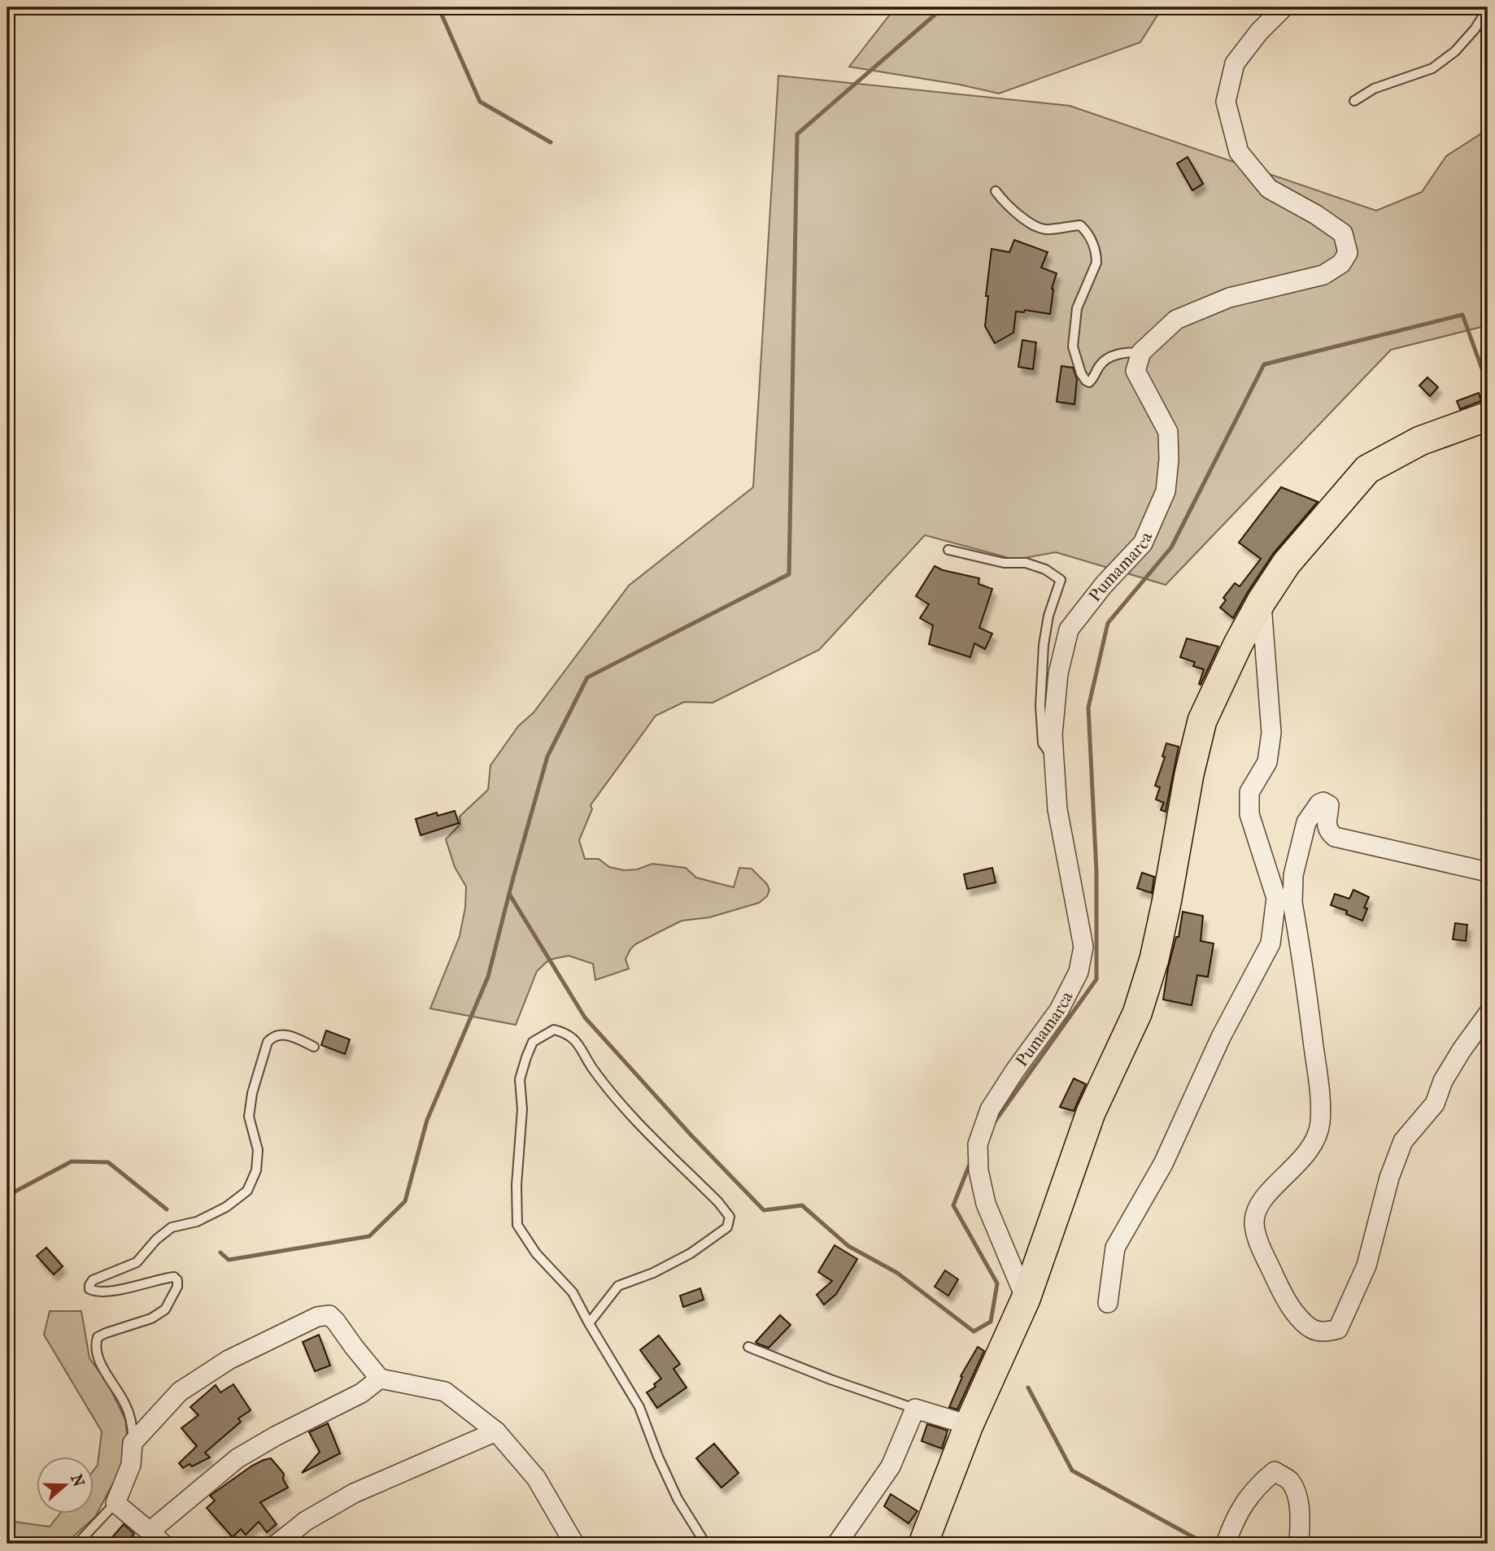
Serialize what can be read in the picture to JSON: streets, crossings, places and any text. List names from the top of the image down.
{
  "streets": {
    "street": ["Pumamarca"]
  },
  "north": "right"
}
